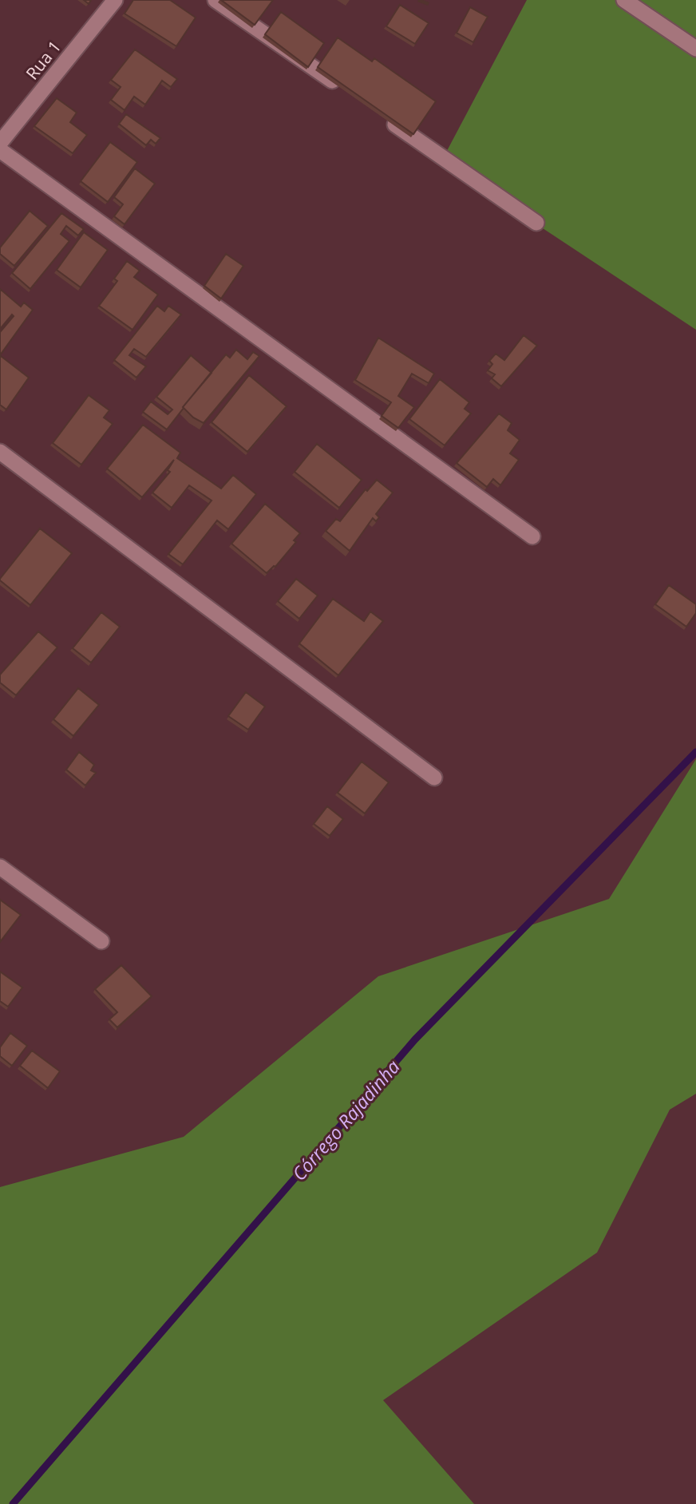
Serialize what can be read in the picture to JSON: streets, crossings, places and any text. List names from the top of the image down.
{
  "streets": {
    "street": ["Rua 1"]
  },
  "water": ["Córrego Rajadinha"]
}
